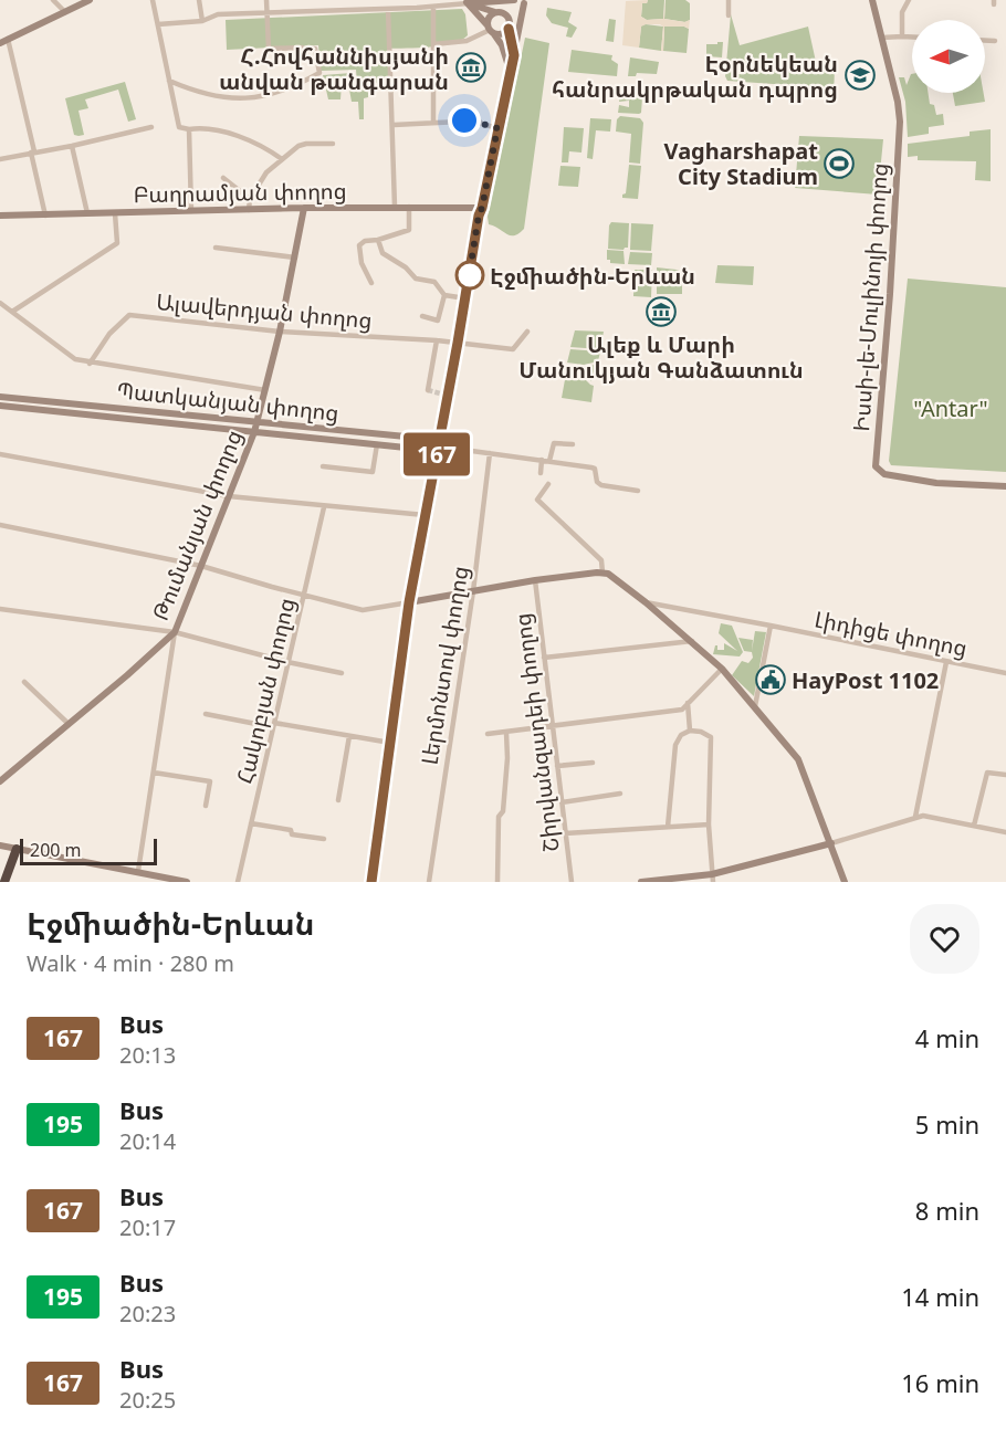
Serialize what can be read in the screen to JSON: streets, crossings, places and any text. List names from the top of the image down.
{
  "streets": {
    "main road": [
      "Բաղրամյան փողոց",
      "Իսսի-լե-Մուլինոյի փողոց",
      "Պատկանյան փողոց",
      "Թումանյան փողոց"
    ],
    "street": [
      "Ալավերդյան փողոց",
      "Լիդիցե փողոց",
      "Լերմոնտով փողոց",
      "Հակոբյան փողոց",
      "Շիրվանզադեի փողոց"
    ]
  },
  "crossings": [
    ["Բաղրամյան փողոց", "Թումանյան փողոց"],
    ["Ալավերդյան փողոց", "Թումանյան փողոց"],
    ["Պատկանյան փողոց", "Թումանյան փողոց"],
    ["Պատկանյան փողոց", "Լերմոնտով փողոց"]
  ],
  "parks": ["\"Antar\""],
  "places": {
    "museum": ["Հ.Հովհաննիսյանի անվան թանգարան", "Ալեք և Մարի Մանուկյան Գանձատուն"],
    "school or university": ["Էօրնեկեան հանրակրթական դպրոց"],
    "sports": ["Vagharshapat City Stadium"],
    "other": ["Էջմիածին-Երևան"],
    "public building": ["HayPost 1102"]
  },
  "lines": ["bus line 167"],
  "scale_bar": "200 m",
  "north": "left",
  "page": {
    "on_map": "167",
    "scale": "200 m",
    "heading": ["Էջմիածին-Երևան", "Walk · 4 min · 280 m"],
    "list": [
      {
        "mark": "167",
        "name": "Bus",
        "note": "20:13",
        "value": "4 min"
      },
      {
        "mark": "195",
        "name": "Bus",
        "note": "20:14",
        "value": "5 min"
      },
      {
        "mark": "167",
        "name": "Bus",
        "note": "20:17",
        "value": "8 min"
      },
      {
        "mark": "195",
        "name": "Bus",
        "note": "20:23",
        "value": "14 min"
      },
      {
        "mark": "167",
        "name": "Bus",
        "note": "20:25",
        "value": "16 min"
      }
    ]
  }
}
